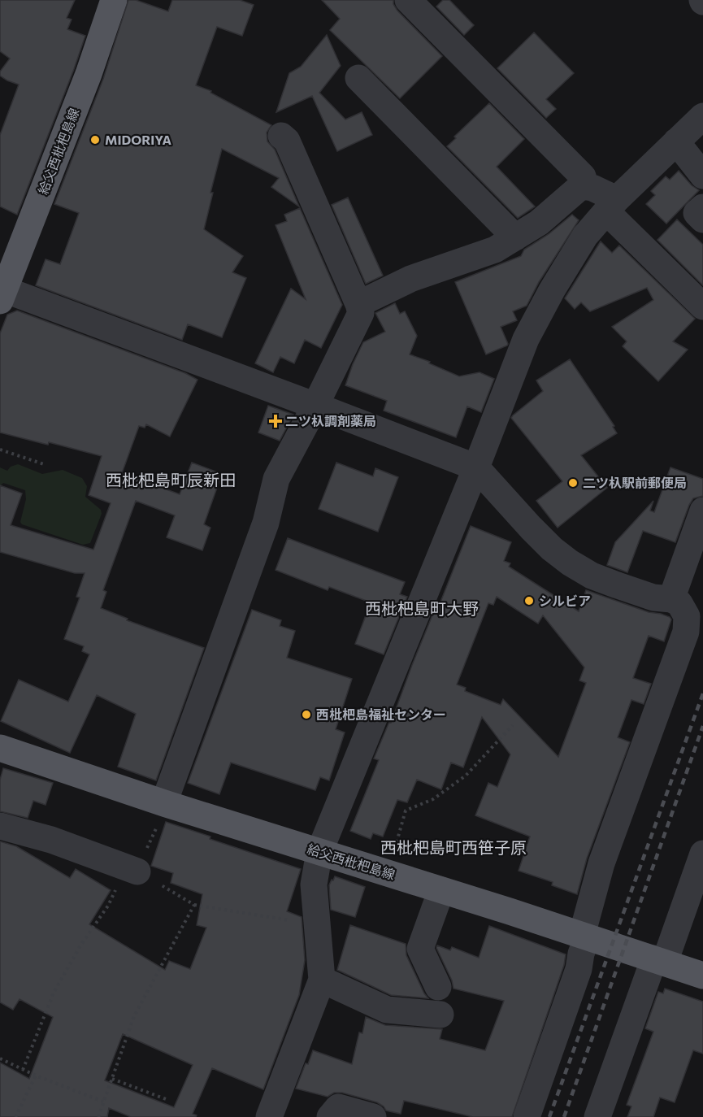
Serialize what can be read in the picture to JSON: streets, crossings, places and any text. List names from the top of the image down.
{
  "streets": {
    "main road": ["給父西枇杷島線"]
  },
  "districts": ["西枇杷島町辰新田", "西枇杷島町大野", "西枇杷島町西笹子原"],
  "places": {
    "other": [
      "MIDORIYA",
      "二ツ杁駅前郵便局",
      "シルビア",
      "西枇杷島福祉センター"
    ],
    "health": ["二ツ杁調剤薬局"]
  }
}
